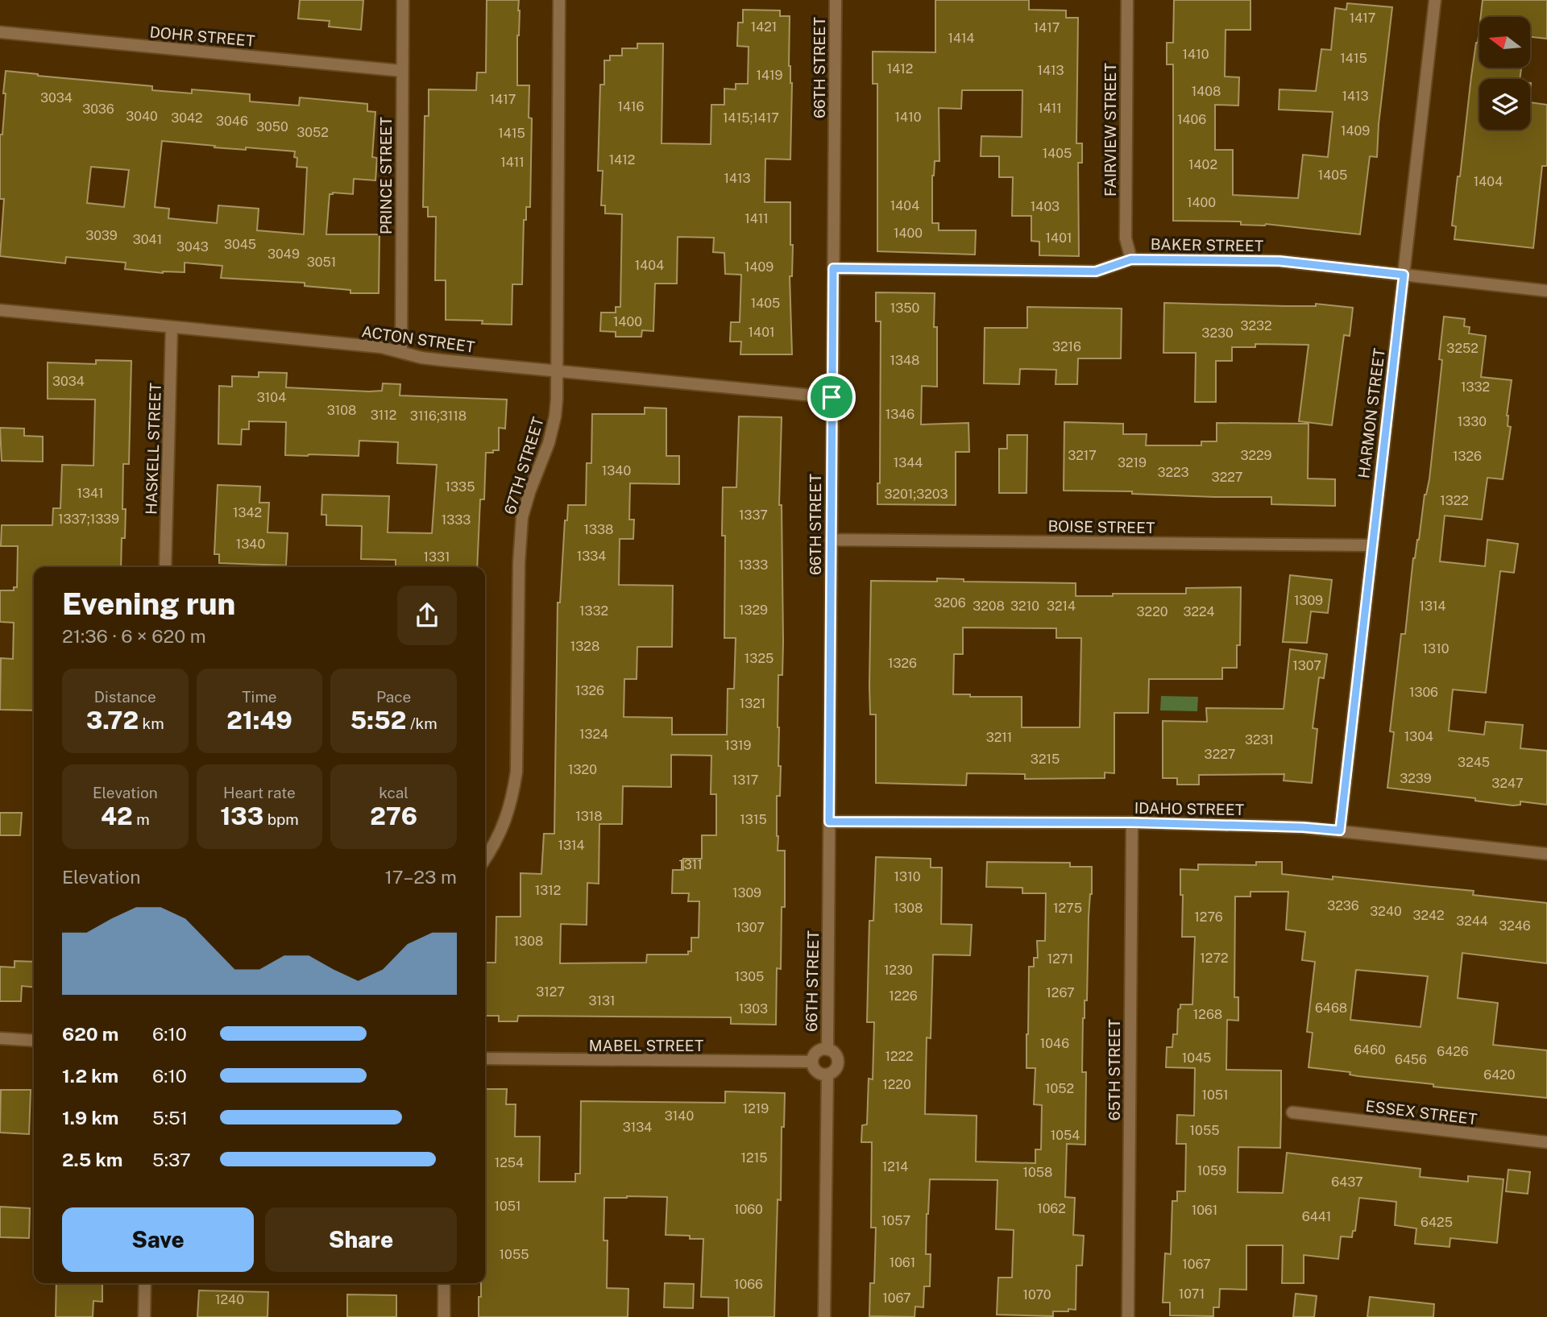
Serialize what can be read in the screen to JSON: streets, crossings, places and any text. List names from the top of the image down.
{
  "streets": {
    "street": [
      "DOHR STREET",
      "66TH STREET",
      "FAIRVIEW STREET",
      "PRINCE STREET",
      "BAKER STREET",
      "ACTON STREET",
      "HARMON STREET",
      "HASKELL STREET",
      "67TH STREET",
      "BOISE STREET",
      "IDAHO STREET",
      "MABEL STREET",
      "65TH STREET",
      "ESSEX STREET"
    ]
  },
  "crossings": [
    ["DOHR STREET", "PRINCE STREET"],
    ["66TH STREET", "BAKER STREET"],
    ["66TH STREET", "ACTON STREET"],
    ["66TH STREET", "BOISE STREET"],
    ["66TH STREET", "IDAHO STREET"],
    ["66TH STREET", "MABEL STREET"],
    ["FAIRVIEW STREET", "BAKER STREET"],
    ["PRINCE STREET", "ACTON STREET"],
    ["BAKER STREET", "HARMON STREET"],
    ["ACTON STREET", "HASKELL STREET"],
    ["ACTON STREET", "67TH STREET"],
    ["HARMON STREET", "BOISE STREET"],
    ["HARMON STREET", "IDAHO STREET"],
    ["IDAHO STREET", "65TH STREET"]
  ],
  "house_numbers": [
    "1417",
    "1421",
    "1417",
    "1414",
    "1410",
    "1415",
    "1412",
    "1413",
    "1419",
    "1408",
    "1413",
    "3034",
    "1417",
    "1416",
    "1411",
    "3036",
    "3040",
    "1410",
    "3042",
    "1415;1417",
    "1406",
    "3046",
    "3050",
    "1409",
    "3052",
    "1415",
    "1405",
    "1412",
    "1411",
    "1402",
    "1405",
    "1413",
    "1404",
    "1400",
    "1404",
    "1403",
    "1411",
    "1400",
    "3039",
    "1401",
    "3041",
    "3045",
    "3043",
    "3049",
    "3051",
    "1404",
    "1409",
    "1405",
    "1350",
    "1400",
    "3232",
    "1401",
    "3230",
    "3216",
    "3252",
    "1348",
    "3034",
    "1332",
    "3104",
    "3108",
    "1346",
    "3112",
    "3116;3118",
    "1330",
    "3217",
    "3229",
    "1326",
    "1344",
    "3219",
    "1340",
    "3223",
    "3227",
    "1335",
    "1341",
    "3201;3203",
    "1322",
    "1342",
    "1337",
    "1337;1339",
    "1333",
    "1338",
    "1340",
    "1334",
    "1331",
    "1333",
    "1309",
    "3206",
    "3208",
    "3210",
    "3214",
    "1314",
    "1329",
    "1332",
    "3220",
    "3224",
    "1328",
    "1310",
    "1325",
    "1326",
    "1307",
    "1326",
    "1306",
    "1321",
    "1324",
    "1304",
    "3211",
    "3231",
    "1319",
    "3227",
    "3215",
    "3245",
    "1320",
    "3239",
    "1317",
    "3247",
    "1318",
    "1315",
    "1314",
    "1311",
    "1310",
    "1312",
    "1309",
    "3236",
    "1308",
    "1275",
    "3240",
    "3242",
    "1276",
    "3244",
    "3246",
    "1307",
    "1308",
    "1272",
    "1271",
    "1230",
    "1305",
    "3127",
    "1267",
    "1226",
    "3131",
    "6468",
    "1303",
    "1268",
    "1046",
    "6460",
    "6426",
    "1222",
    "1045",
    "6456",
    "6420",
    "1220",
    "1052",
    "1051",
    "1219",
    "3140",
    "3134",
    "1055",
    "1054",
    "1215",
    "1254",
    "1214",
    "1059",
    "1058",
    "6437",
    "1051",
    "1062",
    "1060",
    "1061",
    "6441",
    "1057",
    "6425",
    "1055",
    "1061",
    "1067",
    "1066",
    "1071",
    "1070",
    "1067",
    "1240"
  ],
  "north": "left",
  "page": {
    "heading": ["Evening run", "21:36 · 6 × 620 m"],
    "stats": [
      ["Distance", "3.72 km"],
      ["Time", "21:49"],
      ["Pace", "5:52 /km"],
      ["Elevation", "42 m"],
      ["Heart rate", "133 bpm"],
      ["kcal", "276"]
    ],
    "chart": ["Elevation", "17–23 m"],
    "list": [
      {
        "name": "620 m",
        "note": "6:10"
      },
      {
        "name": "1.2 km",
        "note": "6:10"
      },
      {
        "name": "1.9 km",
        "note": "5:51"
      },
      {
        "name": "2.5 km",
        "note": "5:37"
      }
    ],
    "buttons": ["Save", "Share"]
  }
}
